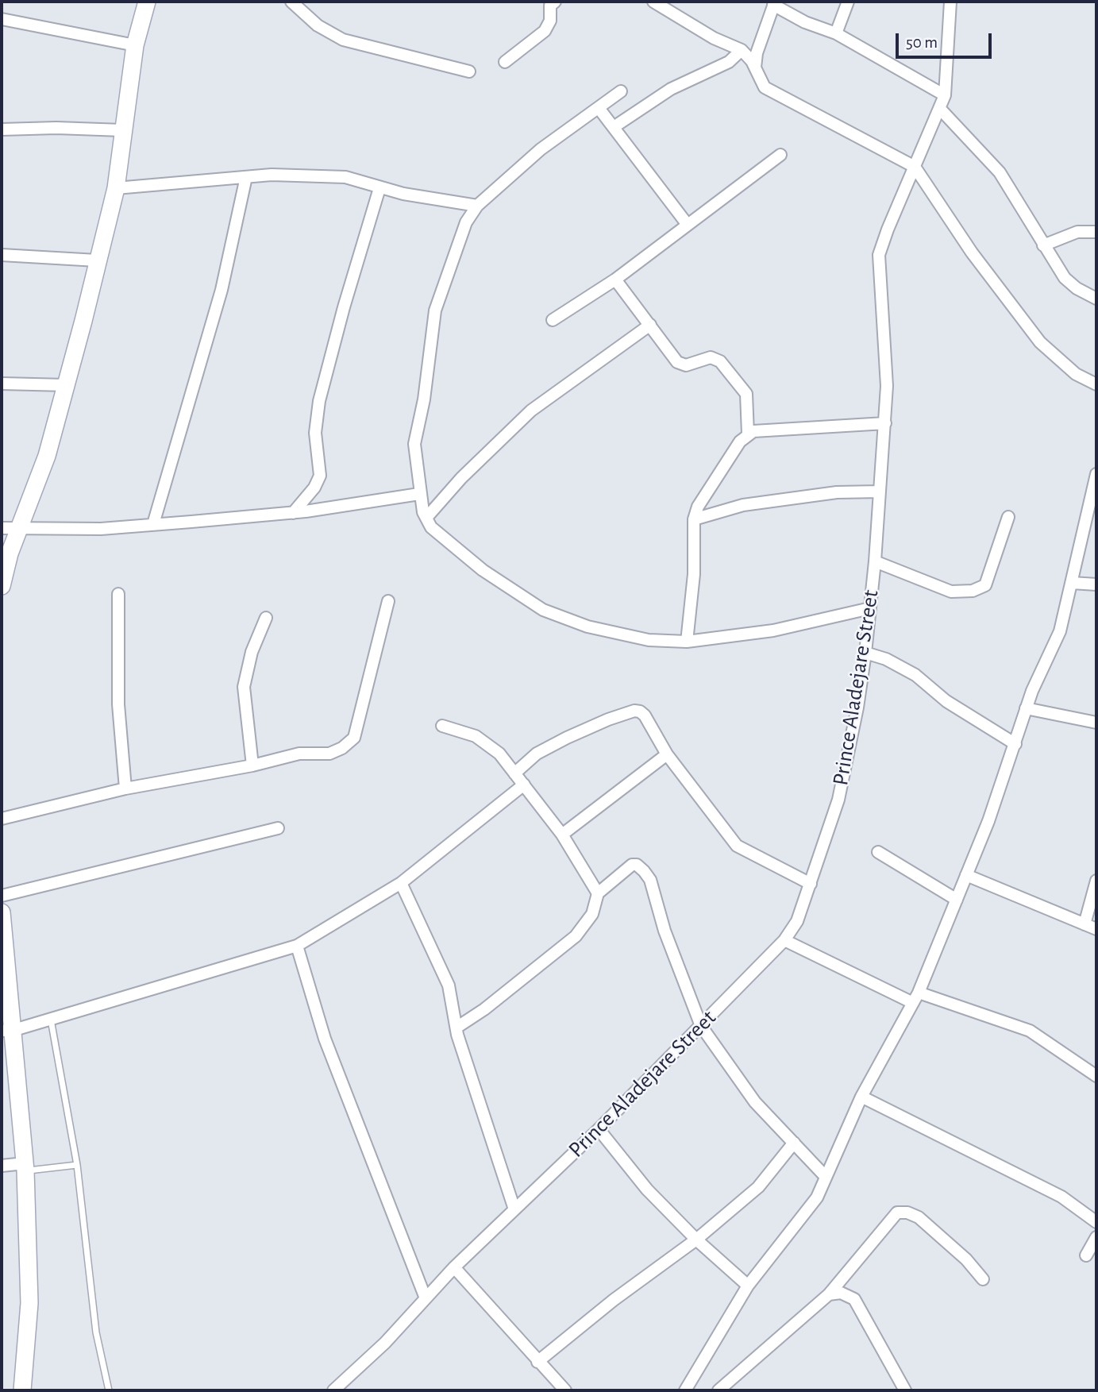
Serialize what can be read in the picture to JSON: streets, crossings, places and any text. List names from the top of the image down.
{
  "streets": {
    "street": ["Prince Aladejare Street"]
  },
  "scale_bar": "50 m"
}
